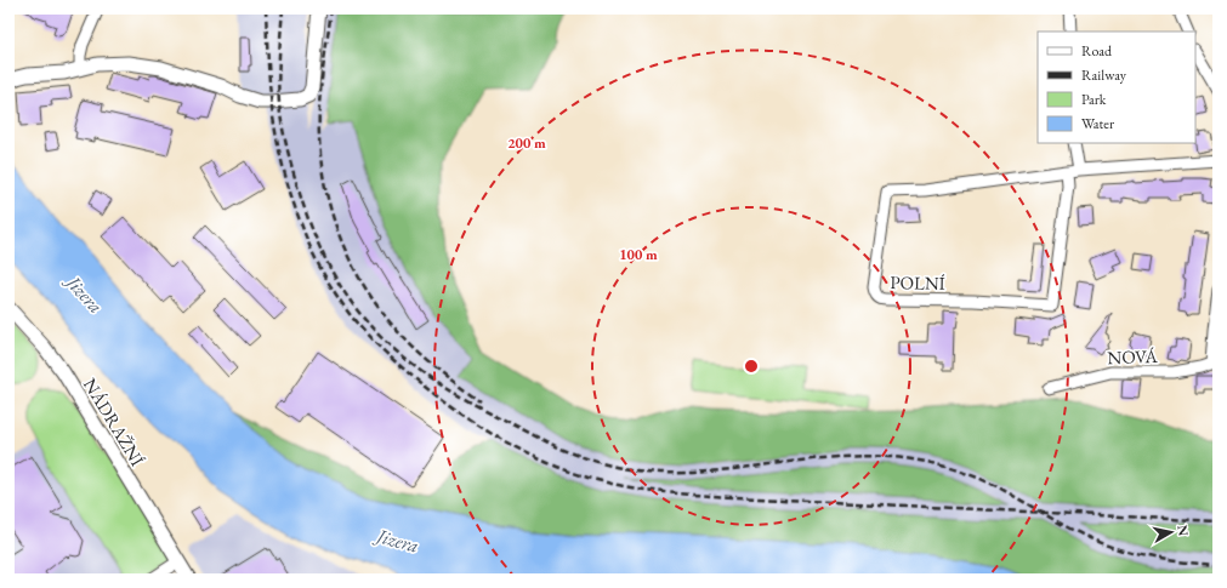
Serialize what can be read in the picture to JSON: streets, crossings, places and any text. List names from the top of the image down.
{
  "streets": {
    "street": ["POLNÍ", "NOVÁ", "NÁDRAŽNÍ"]
  },
  "water": ["Jizera"],
  "legend": [
    "Road",
    "Railway",
    "Park",
    "Water"
  ],
  "north": "right",
  "rings": ["200 m", "100 m"]
}
